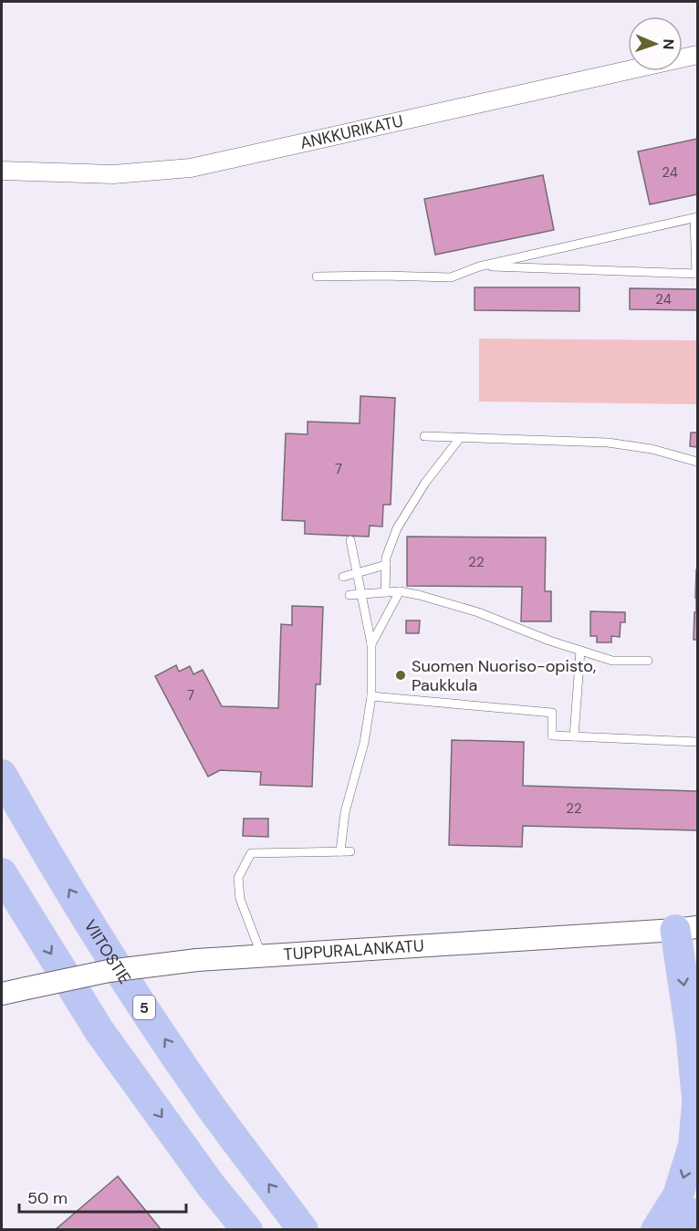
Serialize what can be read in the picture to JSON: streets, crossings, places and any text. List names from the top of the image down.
{
  "streets": {
    "highway": ["VIITOSTIE", "5"],
    "street": ["ANKKURIKATU", "TUPPURALANKATU"]
  },
  "places": ["Suomen Nuoriso-opisto, Paukkula"],
  "house_numbers": [
    "24",
    "24",
    "7",
    "22",
    "7",
    "22"
  ],
  "scale_bar": "50 m",
  "north": "right"
}
